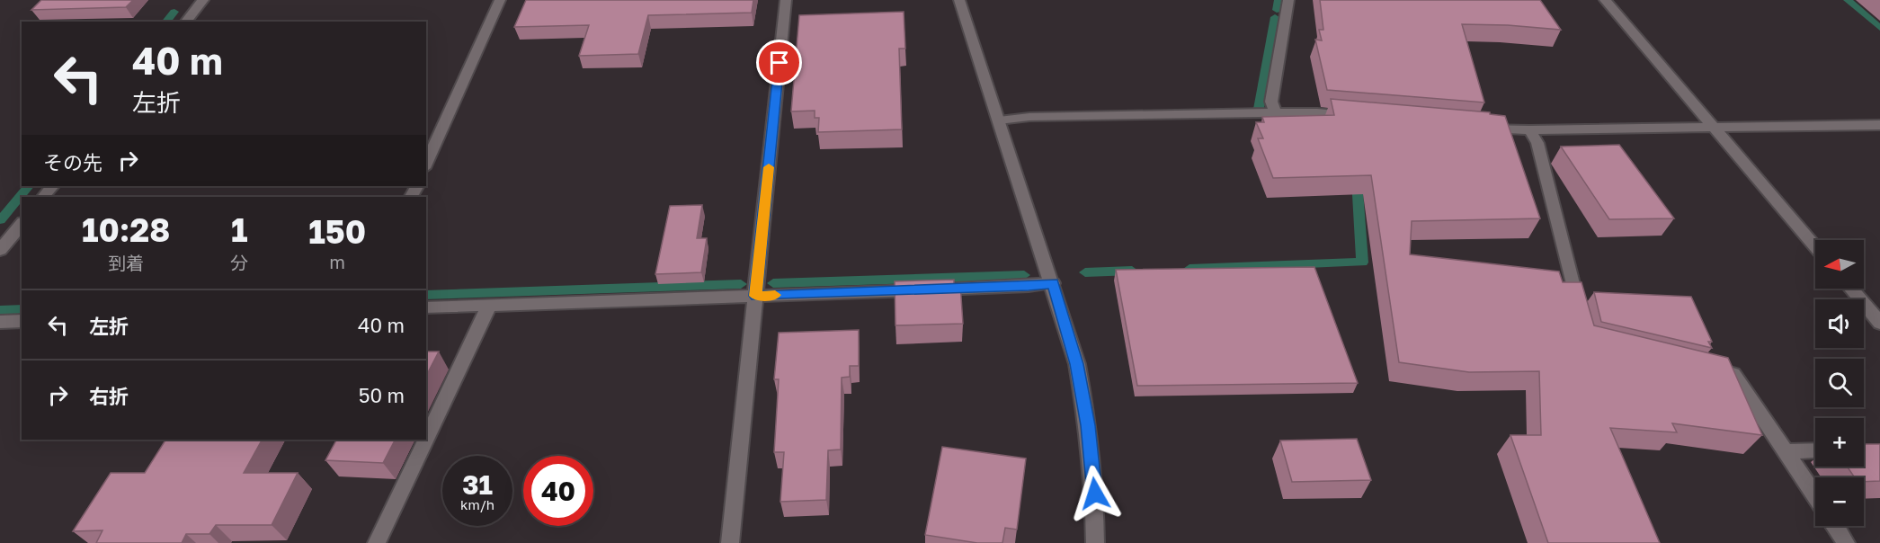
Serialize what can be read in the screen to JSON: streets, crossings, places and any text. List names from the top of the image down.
{
  "north": "left",
  "page": {
    "turn": ["40 m", "左折"],
    "then": "その先",
    "eta": [
      "10:28",
      "到着",
      "1",
      "分",
      "150",
      "m"
    ],
    "map_buttons": ["+", "−"],
    "list": [
      {
        "name": "左折",
        "value": "40 m"
      },
      {
        "name": "右折",
        "value": "50 m"
      }
    ],
    "speed": "31 km/h",
    "limit": "40"
  }
}
